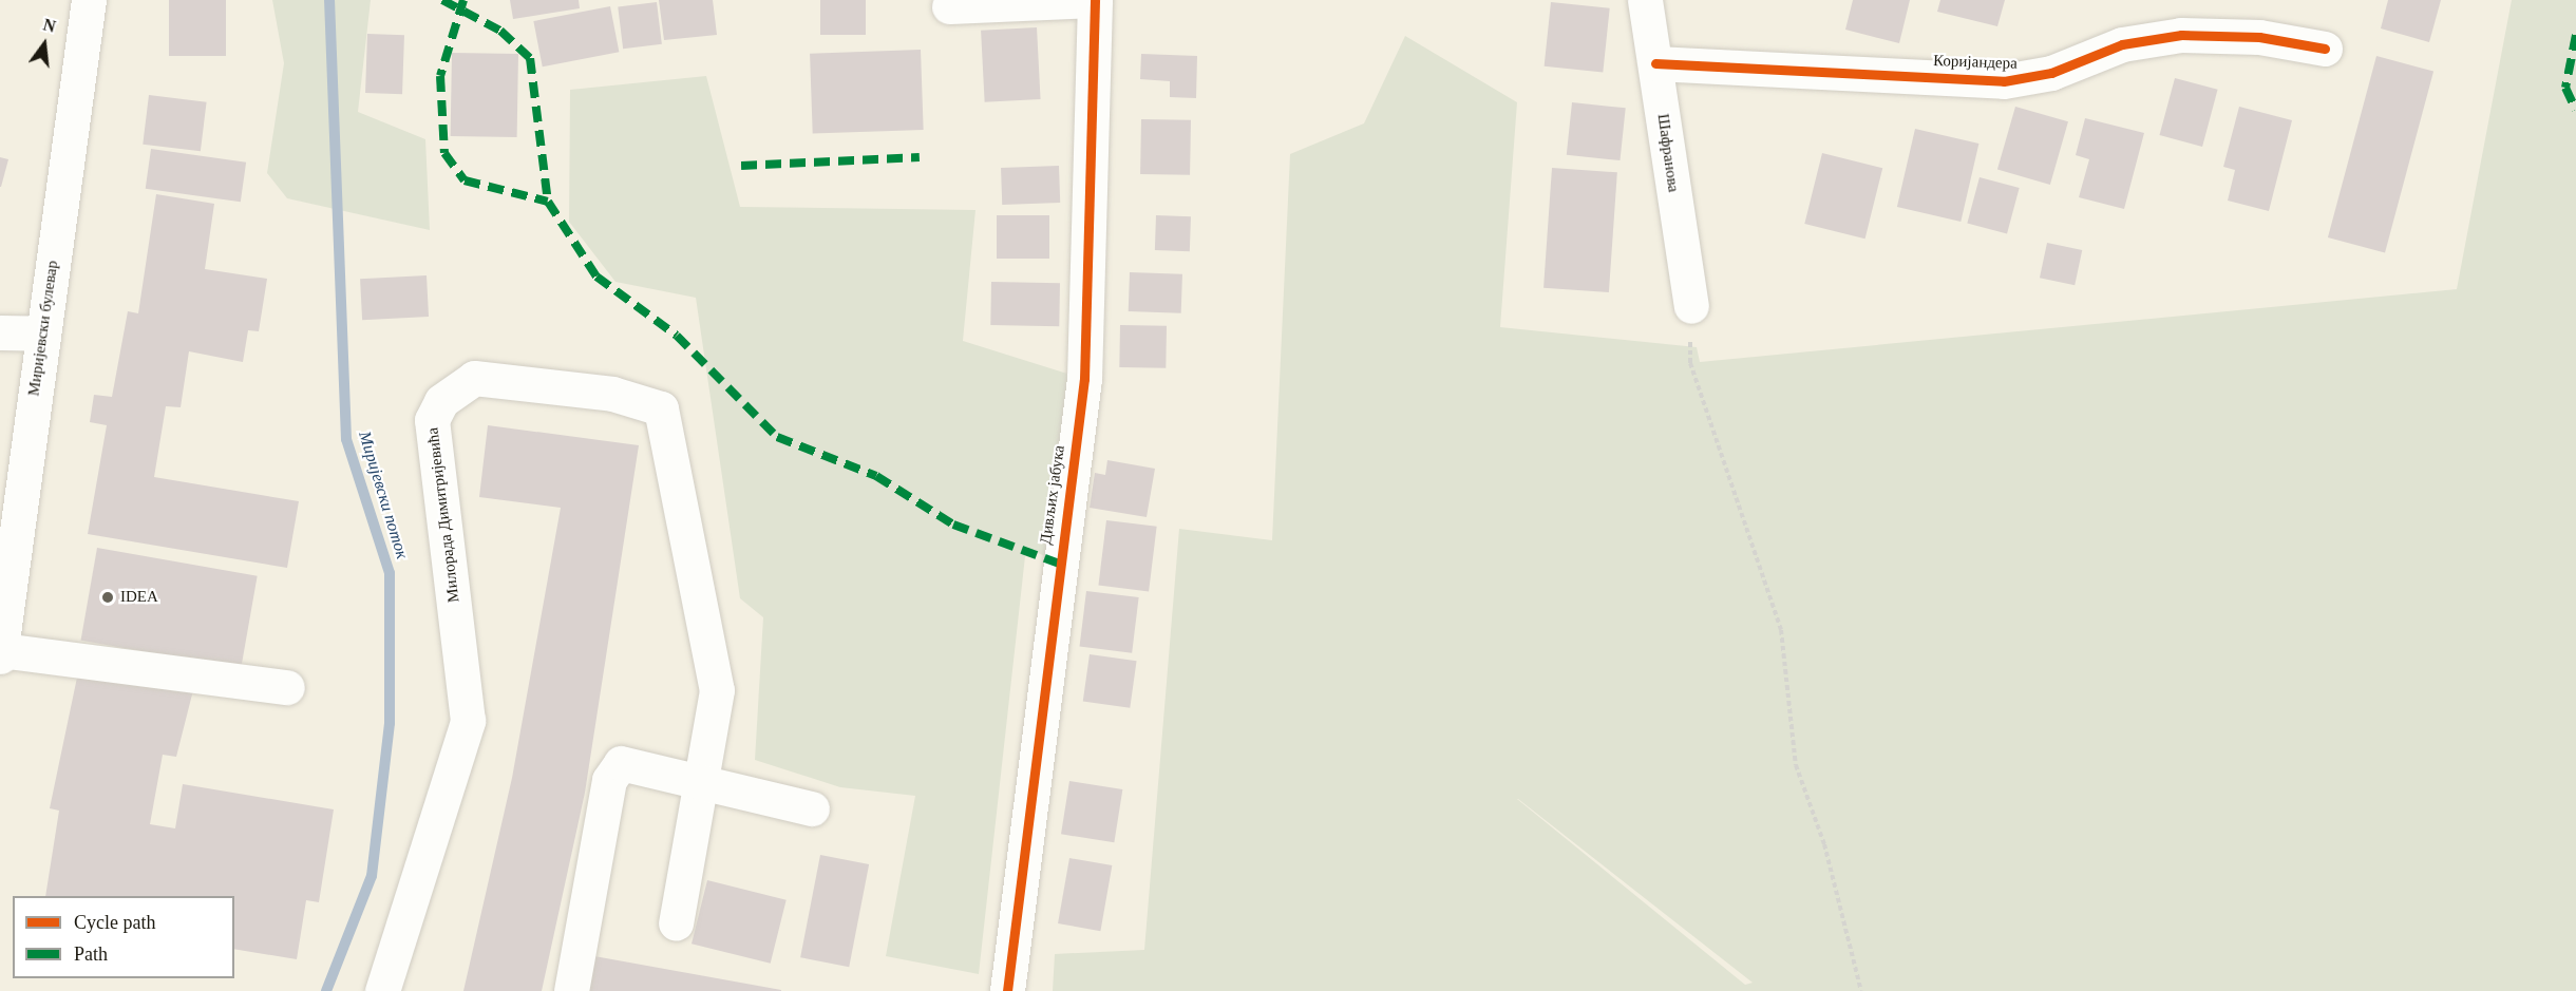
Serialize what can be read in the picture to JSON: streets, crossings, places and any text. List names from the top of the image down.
{
  "streets": {
    "street": [
      "Коријандера",
      "Шафранова",
      "Миријевски булевар",
      "Дивљих јабука",
      "Милорада Димитријевића"
    ]
  },
  "crossings": [
    ["Коријандера", "Шафранова"]
  ],
  "water": ["Миријевски поток"],
  "places": ["IDEA"],
  "legend": ["Cycle path", "Path"],
  "north": "top"
}
